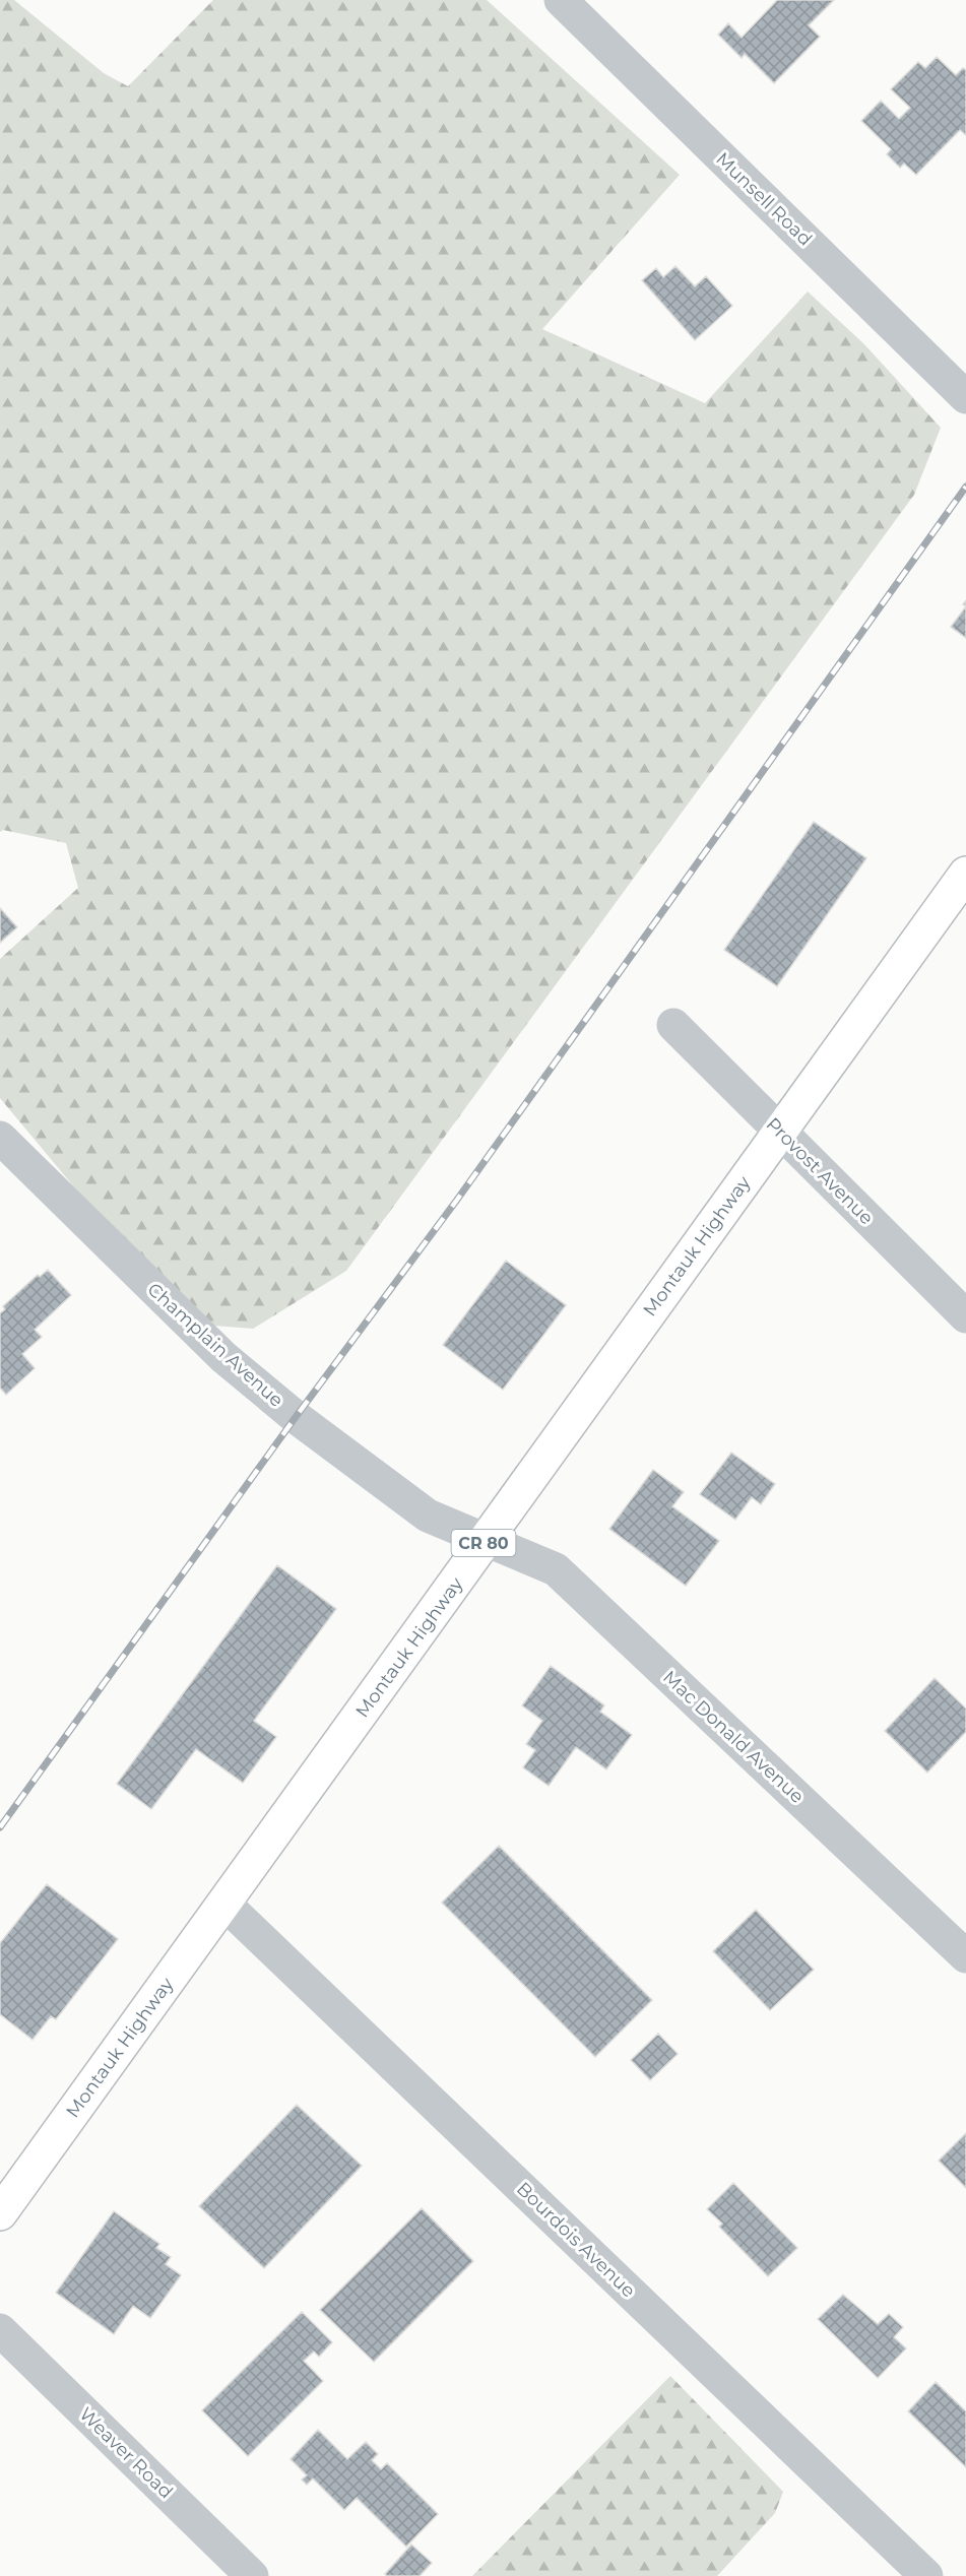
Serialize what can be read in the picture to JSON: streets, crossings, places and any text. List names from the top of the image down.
{
  "streets": {
    "main road": ["Montauk Highway", "CR 80"],
    "street": [
      "Munsell Road",
      "Provost Avenue",
      "Champlain Avenue",
      "Mac Donald Avenue",
      "Bourdois Avenue",
      "Weaver Road"
    ]
  },
  "crossings": [
    ["Provost Avenue", "Montauk Highway"],
    ["Montauk Highway", "Champlain Avenue"],
    ["Montauk Highway", "Mac Donald Avenue"],
    ["Montauk Highway", "Bourdois Avenue"],
    ["Champlain Avenue", "Mac Donald Avenue"]
  ]
}
